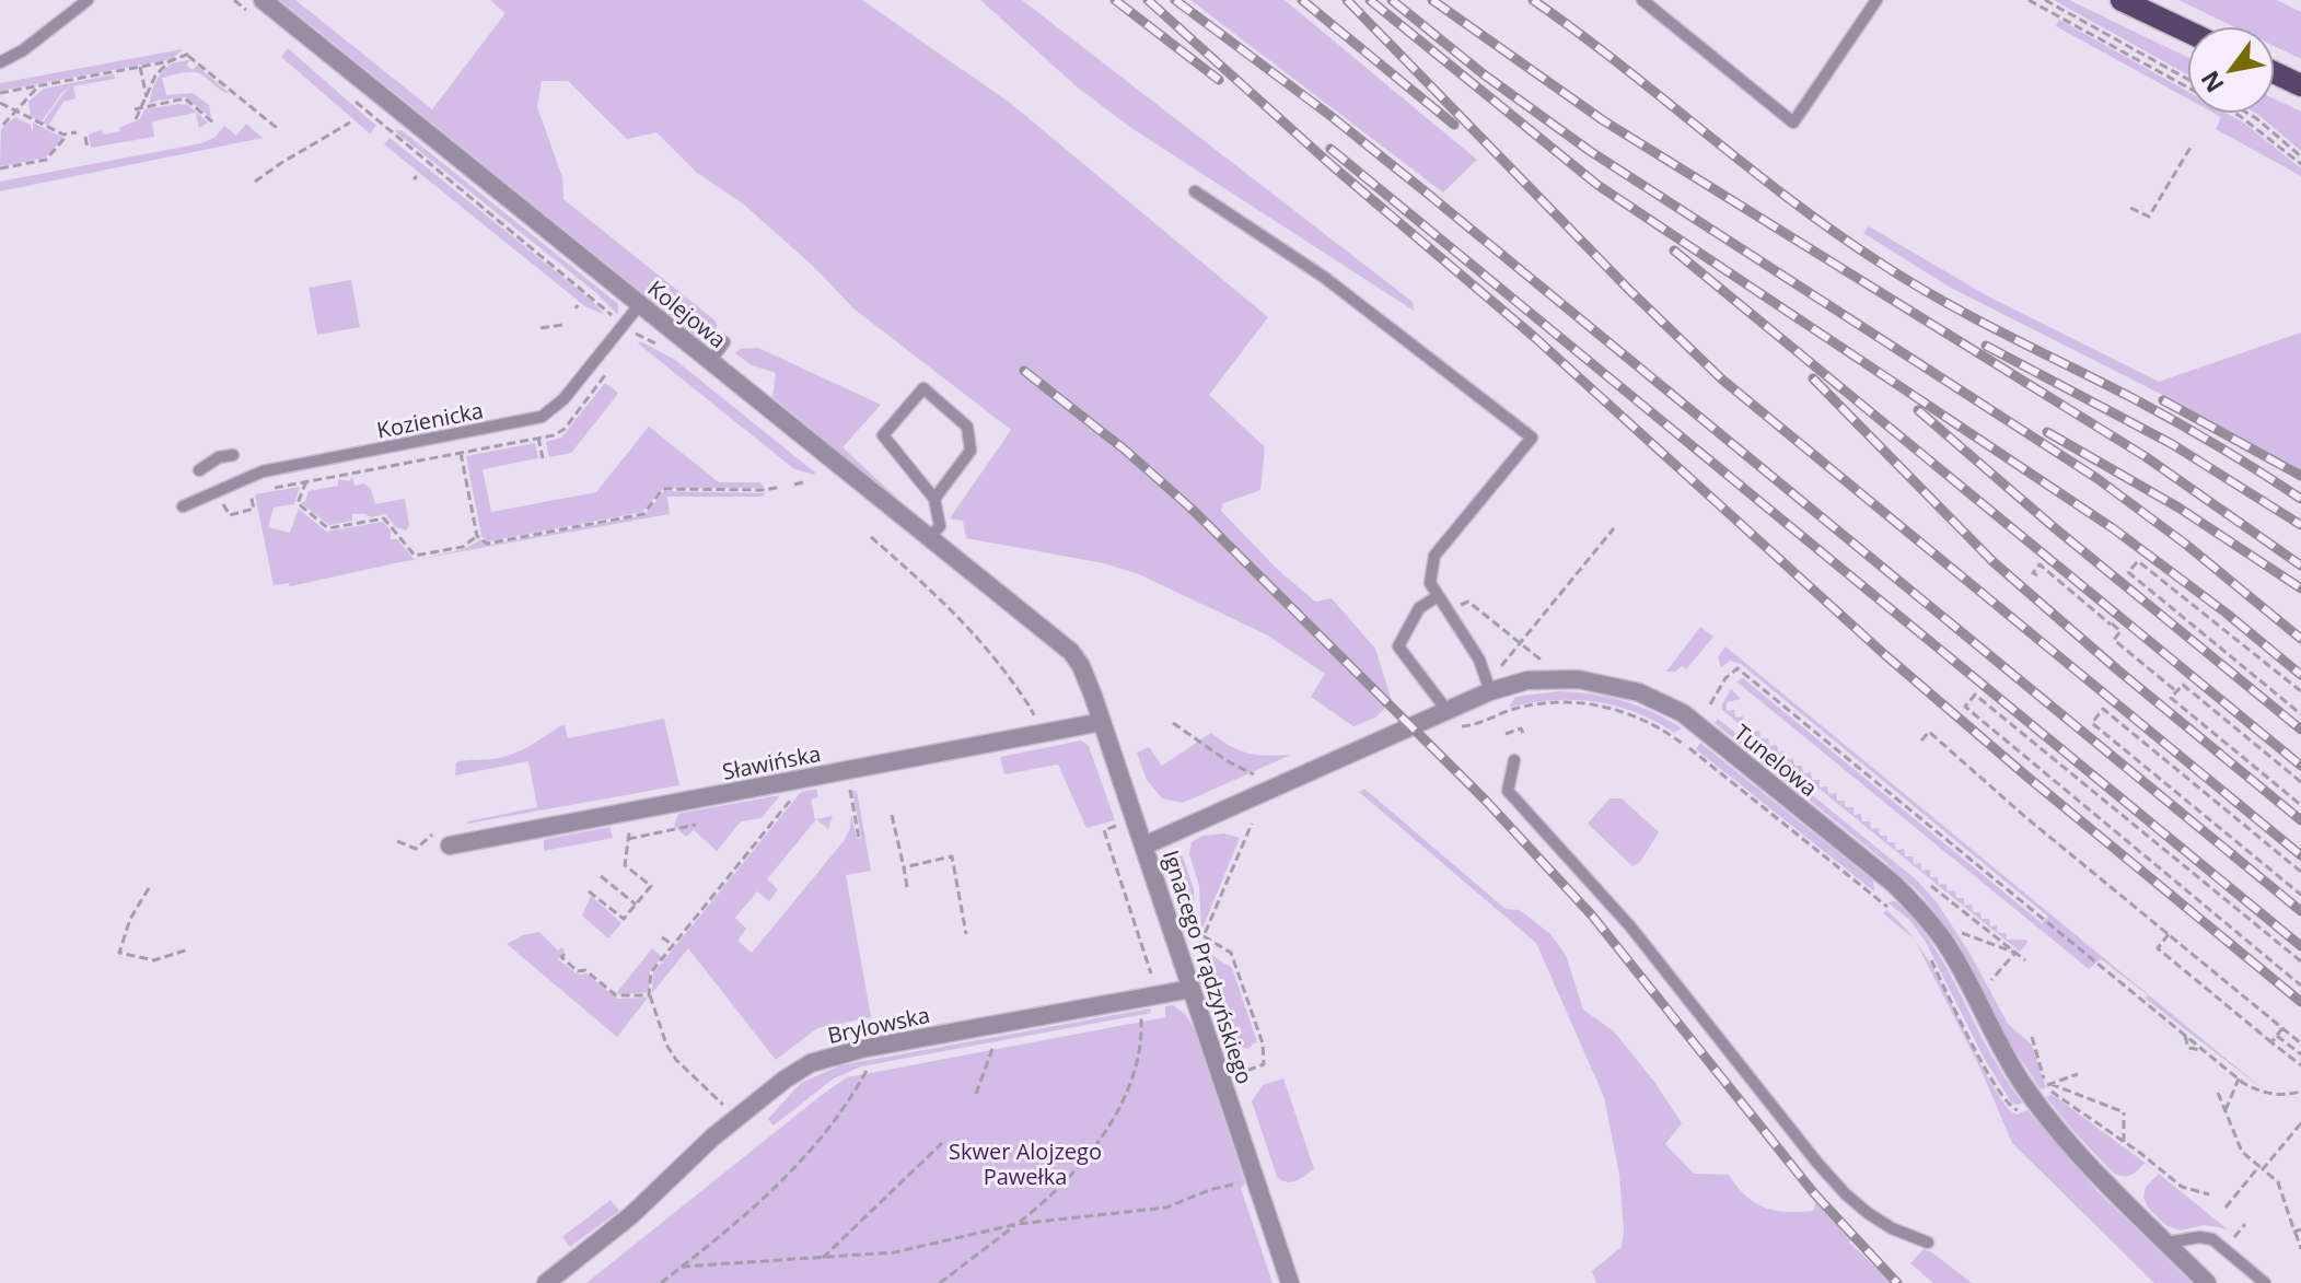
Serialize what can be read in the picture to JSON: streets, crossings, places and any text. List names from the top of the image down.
{
  "streets": {
    "street": [
      "Kolejowa",
      "Tunelowa",
      "Sławińska",
      "Ignacego Prądzyńskiego",
      "Brylowska"
    ],
    "lane": ["Kozienicka"]
  },
  "crossings": [
    ["Kolejowa", "Kozienicka"],
    ["Kolejowa", "Ignacego Prądzyńskiego"],
    ["Tunelowa", "Ignacego Prądzyńskiego"],
    ["Sławińska", "Ignacego Prądzyńskiego"],
    ["Ignacego Prądzyńskiego", "Brylowska"]
  ],
  "parks": ["Skwer Alojzego Pawełka"],
  "north": "bottom left"
}
